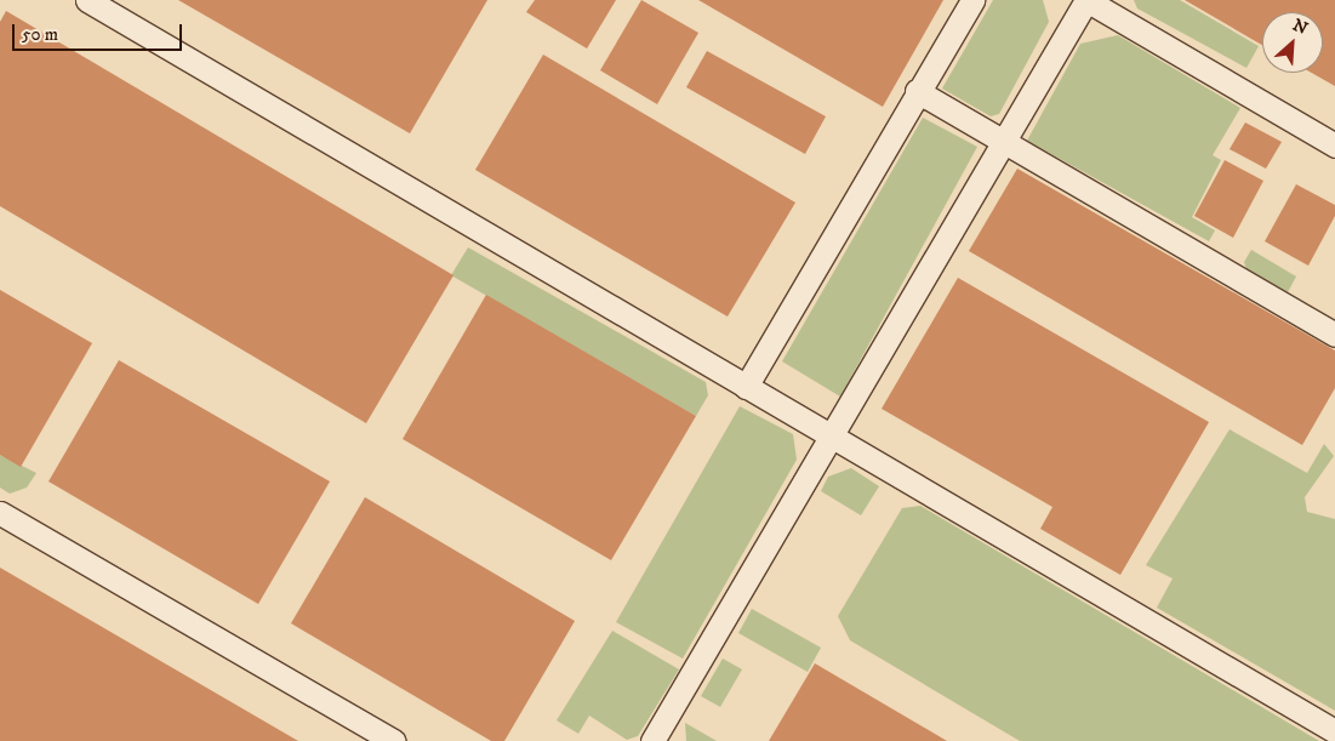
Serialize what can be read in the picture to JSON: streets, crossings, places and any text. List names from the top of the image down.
{
  "scale_bar": "50 m",
  "north": "top right"
}
